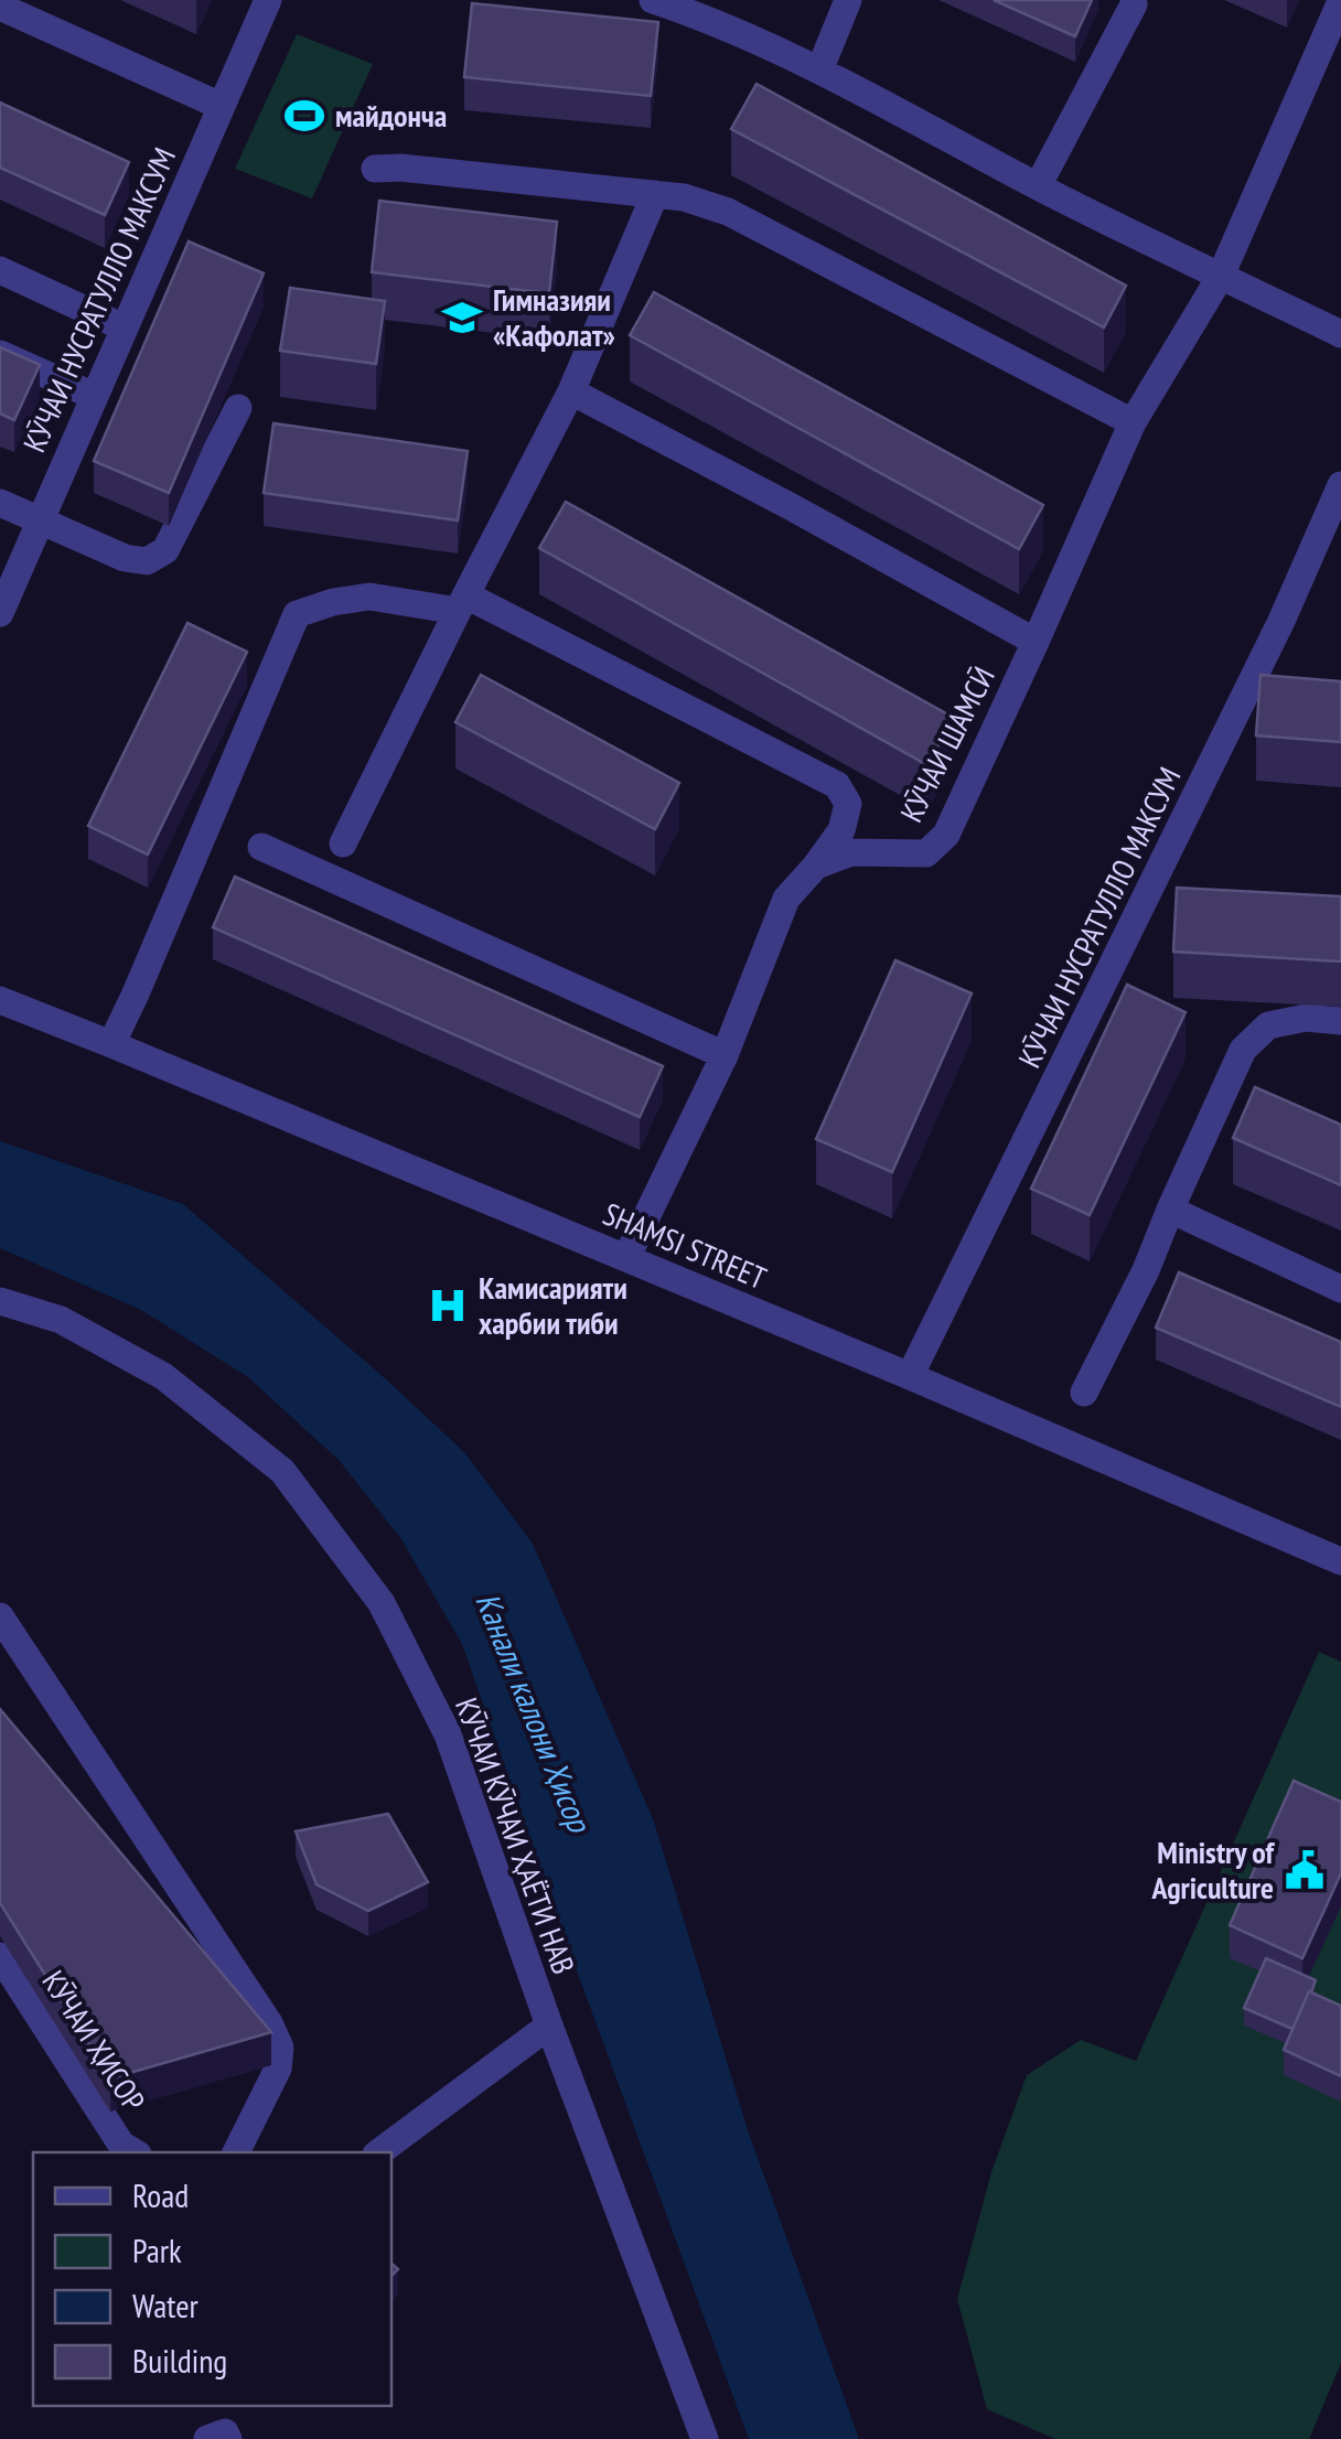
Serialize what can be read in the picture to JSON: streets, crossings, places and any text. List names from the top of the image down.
{
  "streets": {
    "street": [
      "КӮЧАИ НУСРАТУЛЛО МАКСУМ",
      "КӮЧАИ ШАМСӢ",
      "SHAMSI STREET",
      "КӮЧАИ КӮЧАИ ҲАЁТИ НАВ",
      "КӮЧАИ ҲИСОР"
    ]
  },
  "crossings": [
    ["КӮЧАИ НУСРАТУЛЛО МАКСУМ", "SHAMSI STREET"]
  ],
  "water": ["Канали калони Ҳисор"],
  "places": {
    "sports": ["майдонча"],
    "school or university": ["Гимназияи «Кафолат»"],
    "hospital": ["Камисарияти харбии тиби"],
    "public building": ["Ministry of Agriculture"]
  },
  "legend": [
    "Road",
    "Park",
    "Water",
    "Building"
  ]
}
